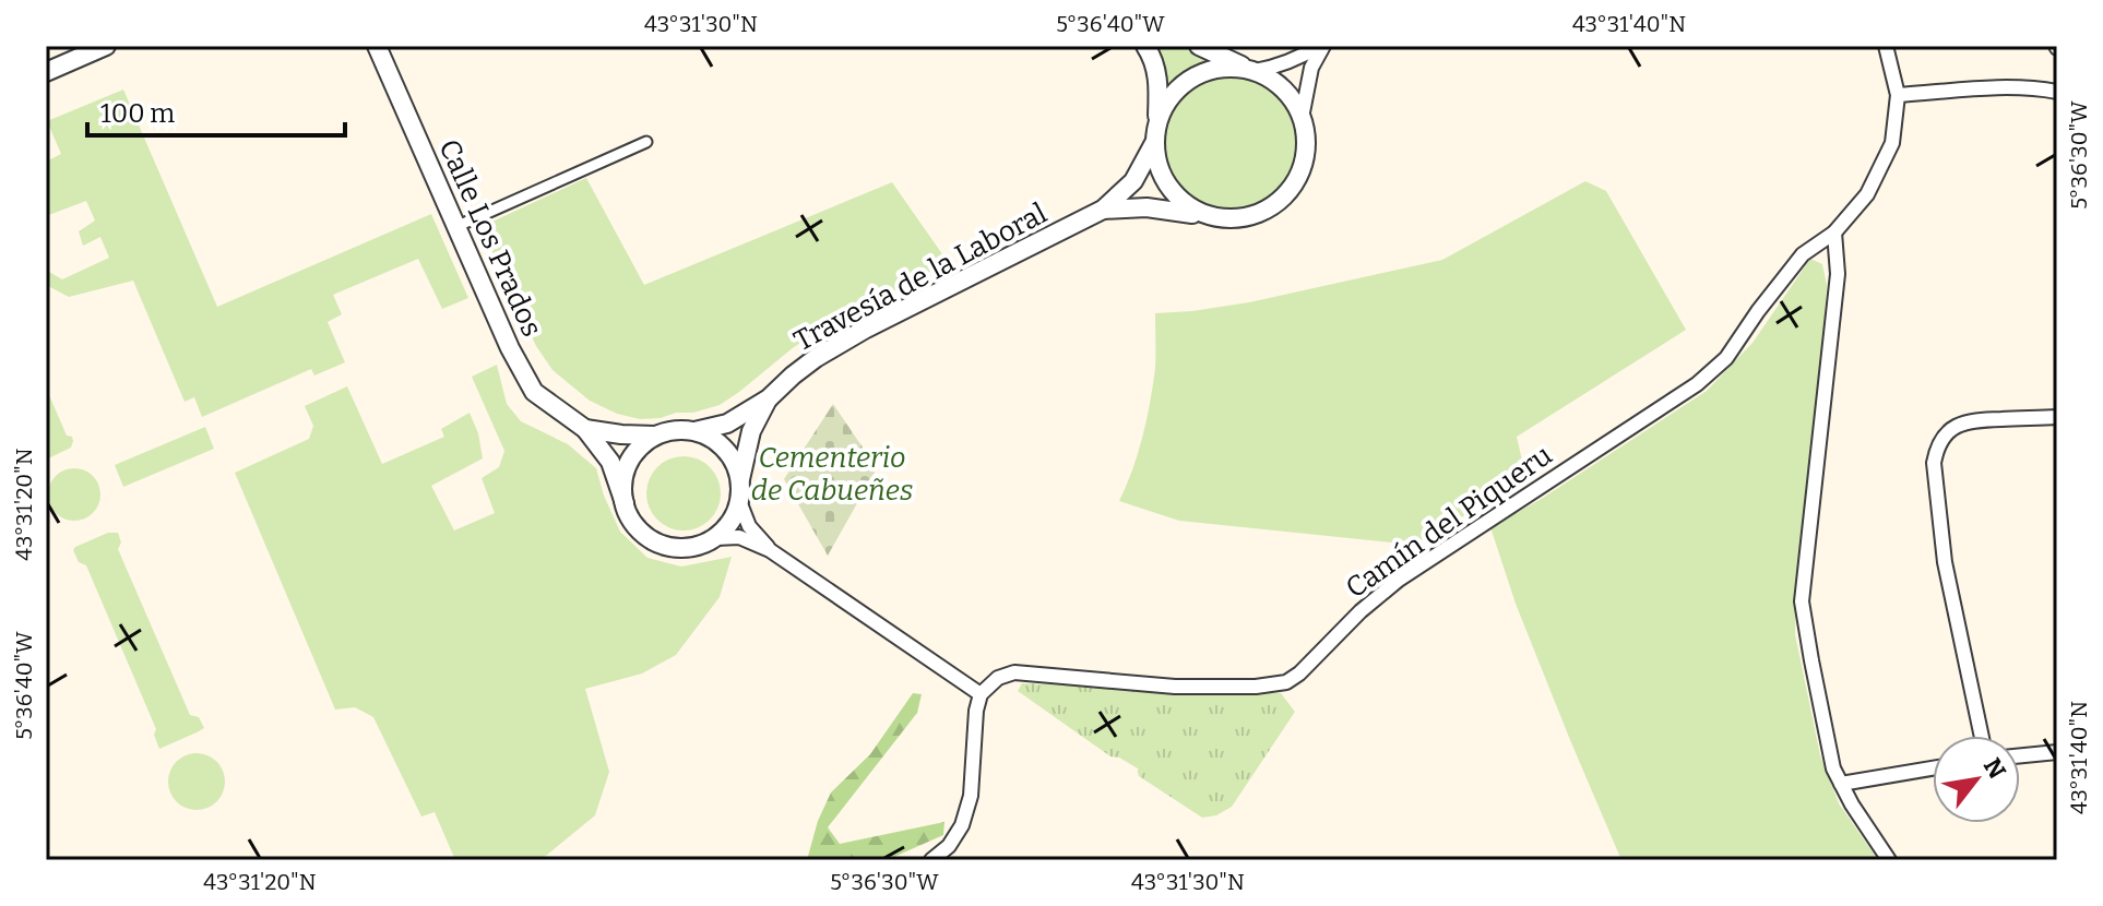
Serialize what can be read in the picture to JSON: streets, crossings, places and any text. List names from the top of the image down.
{
  "streets": {
    "street": ["Calle Los Prados", "Travesía de la Laboral", "Camín del Piqueru"]
  },
  "crossings": [
    ["Calle Los Prados", "Travesía de la Laboral"]
  ],
  "parks": ["Cementerio de Cabueñes"],
  "scale_bar": "100 m",
  "north": "top right",
  "coordinates": [
    "43°31'30\"N",
    "5°36'40\"W",
    "43°31'40\"N",
    "5°36'30\"W",
    "43°31'20\"N"
  ]
}
